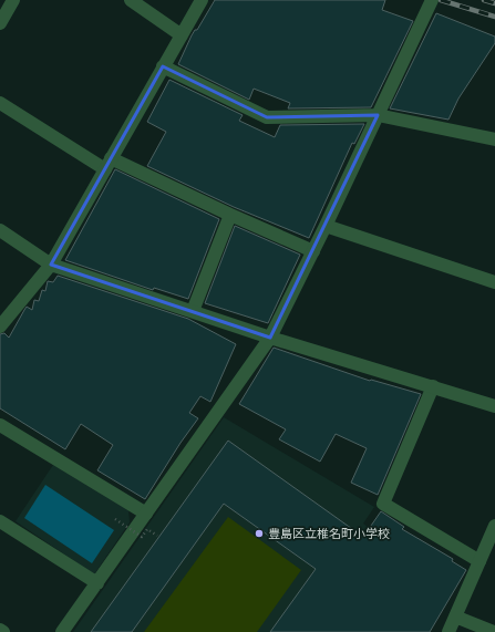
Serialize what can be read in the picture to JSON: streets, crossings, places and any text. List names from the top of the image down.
{
  "places": ["豊島区立椎名町小学校"]
}
